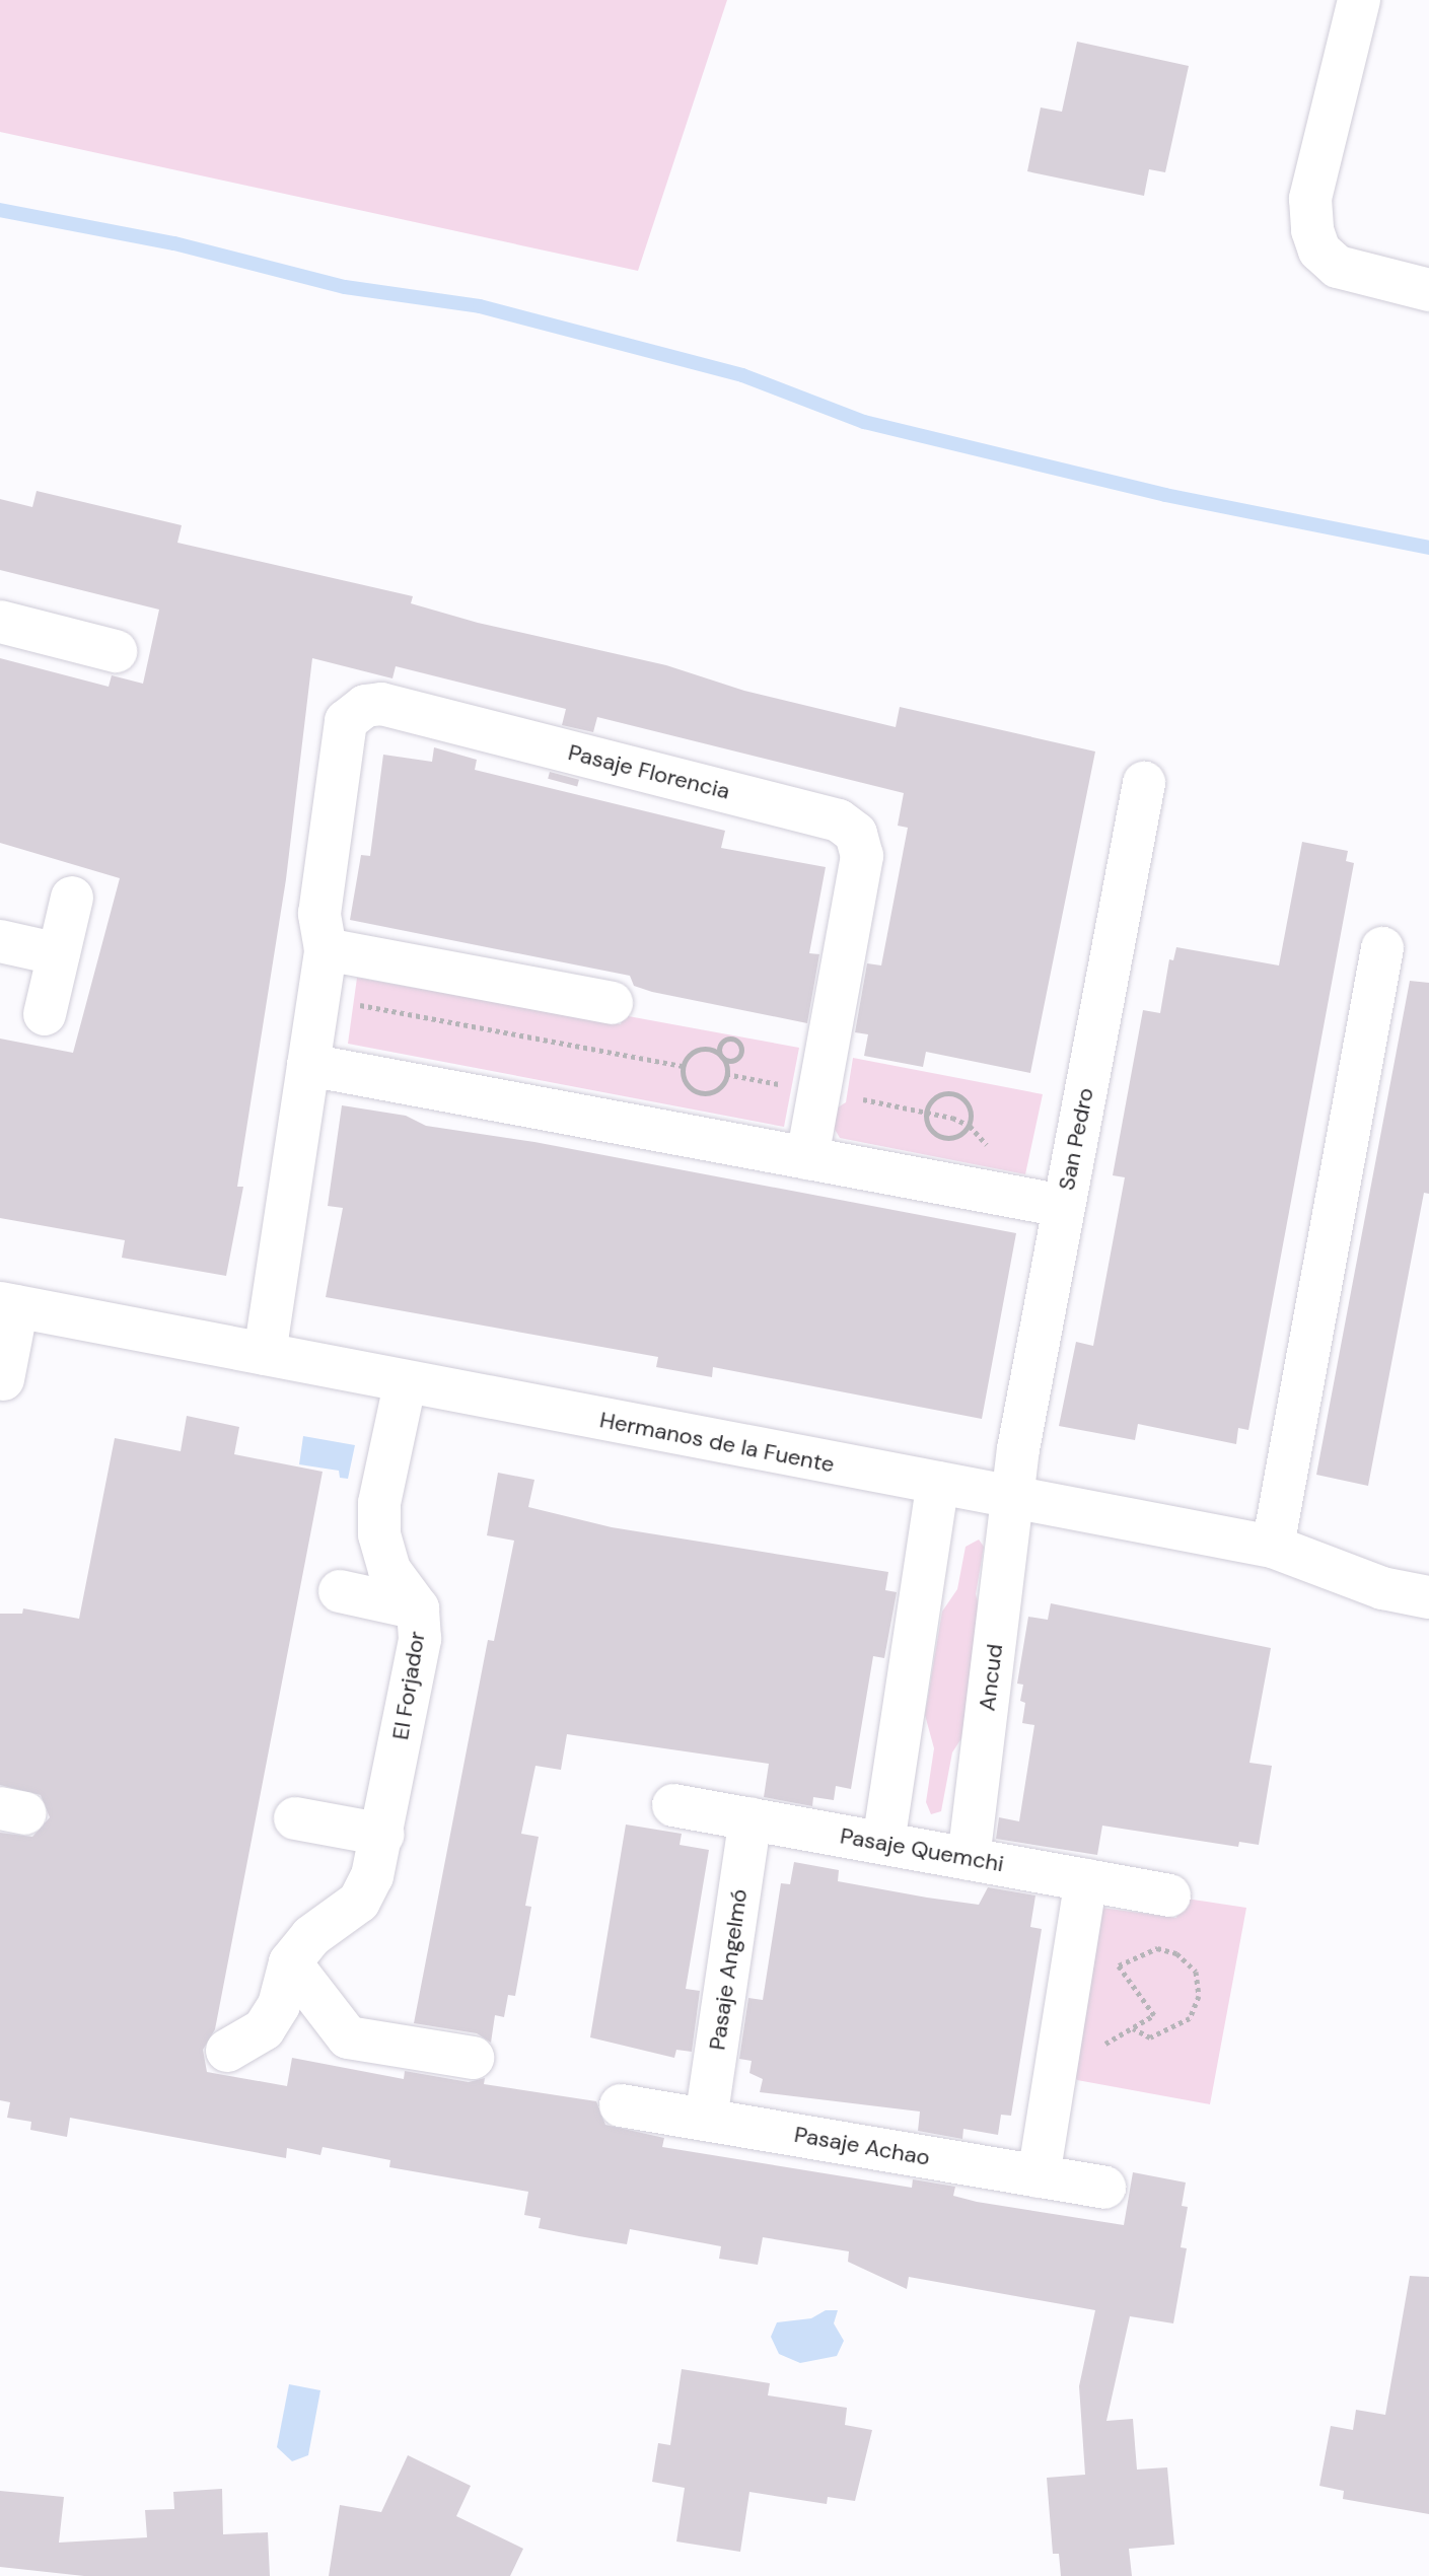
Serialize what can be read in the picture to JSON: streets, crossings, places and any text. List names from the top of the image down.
{
  "streets": {
    "street": [
      "Pasaje Florencia",
      "San Pedro",
      "Hermanos de la Fuente",
      "Ancud",
      "El Forjador",
      "Pasaje Quemchi",
      "Pasaje Angelmó",
      "Pasaje Achao"
    ]
  },
  "crossings": [
    ["Pasaje Florencia", "Hermanos de la Fuente"],
    ["San Pedro", "Hermanos de la Fuente"],
    ["San Pedro", "Ancud"],
    ["Hermanos de la Fuente", "Ancud"],
    ["Hermanos de la Fuente", "El Forjador"],
    ["Ancud", "Pasaje Quemchi"],
    ["Pasaje Quemchi", "Pasaje Angelmó"],
    ["Pasaje Angelmó", "Pasaje Achao"]
  ]
}
